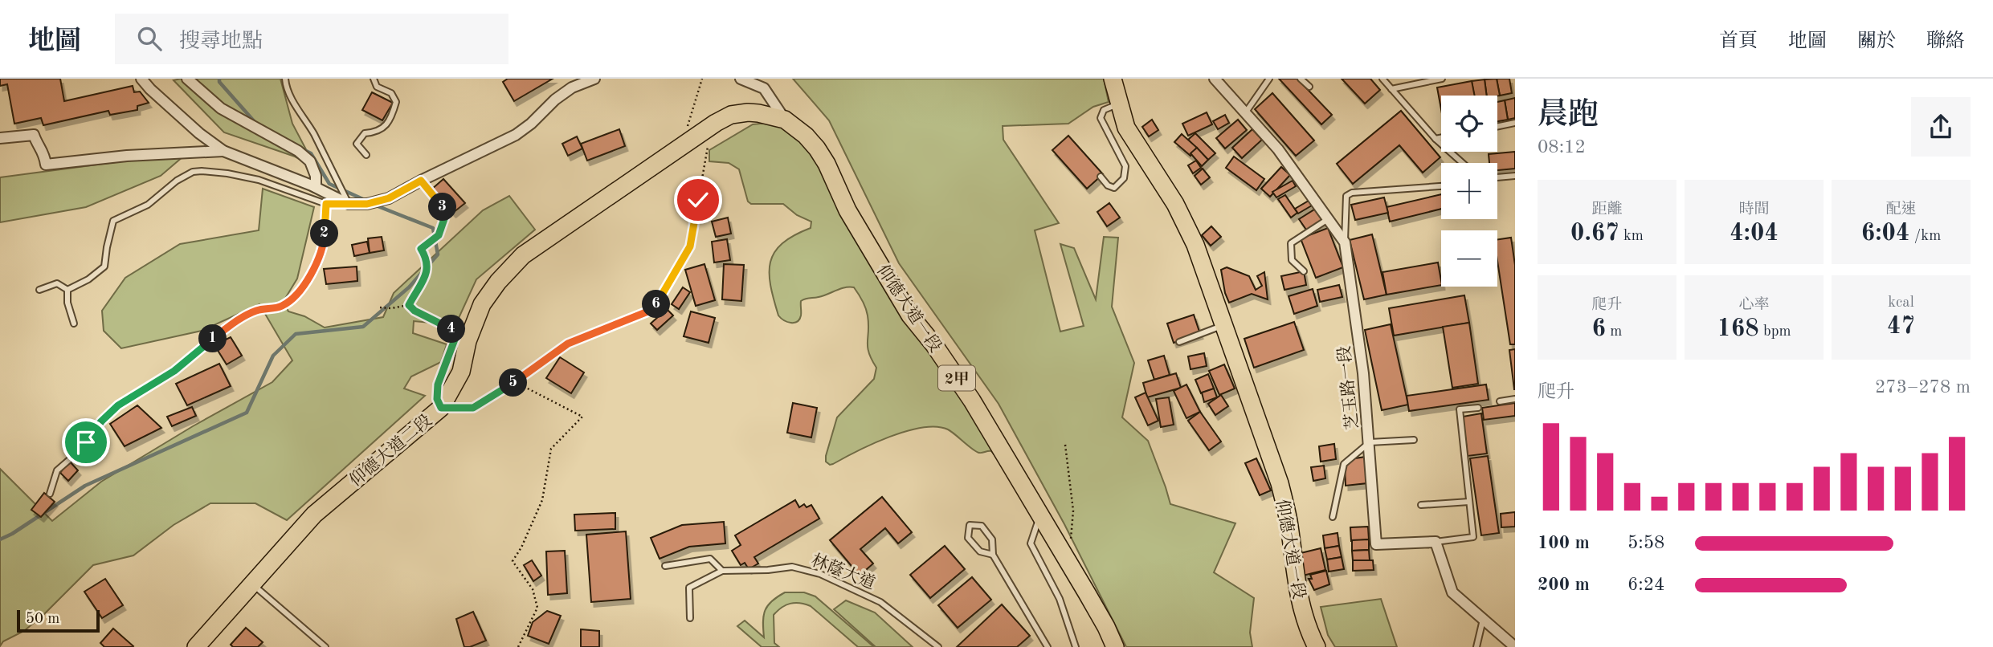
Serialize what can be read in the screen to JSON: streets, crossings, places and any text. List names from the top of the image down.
{
  "streets": {
    "main road": ["仰德大道一段", "2甲", "仰德大道二段"],
    "street": ["芝玉路一段"],
    "lane": ["林蔭大道"]
  },
  "crossings": [
    ["仰德大道一段", "仰德大道二段"]
  ],
  "scale_bar": "50 m",
  "page": {
    "header": "地圖",
    "search": "搜尋地點",
    "nav": [
      "首頁",
      "地圖",
      "關於",
      "聯絡"
    ],
    "heading": ["晨跑", "08:12"],
    "map_buttons": ["+", "−"],
    "stats": [
      ["距離", "0.67 km"],
      ["時間", "4:04"],
      ["配速", "6:04 /km"],
      ["爬升", "6 m"],
      ["心率", "168 bpm"],
      ["kcal", "47"]
    ],
    "pins": [
      "3",
      "2",
      "6",
      "4",
      "1",
      "5"
    ],
    "chart": ["爬升", "273–278 m"],
    "list": [
      {
        "name": "100 m",
        "note": "5:58"
      },
      {
        "name": "200 m",
        "note": "6:24"
      }
    ],
    "scale": "50 m"
  }
}
